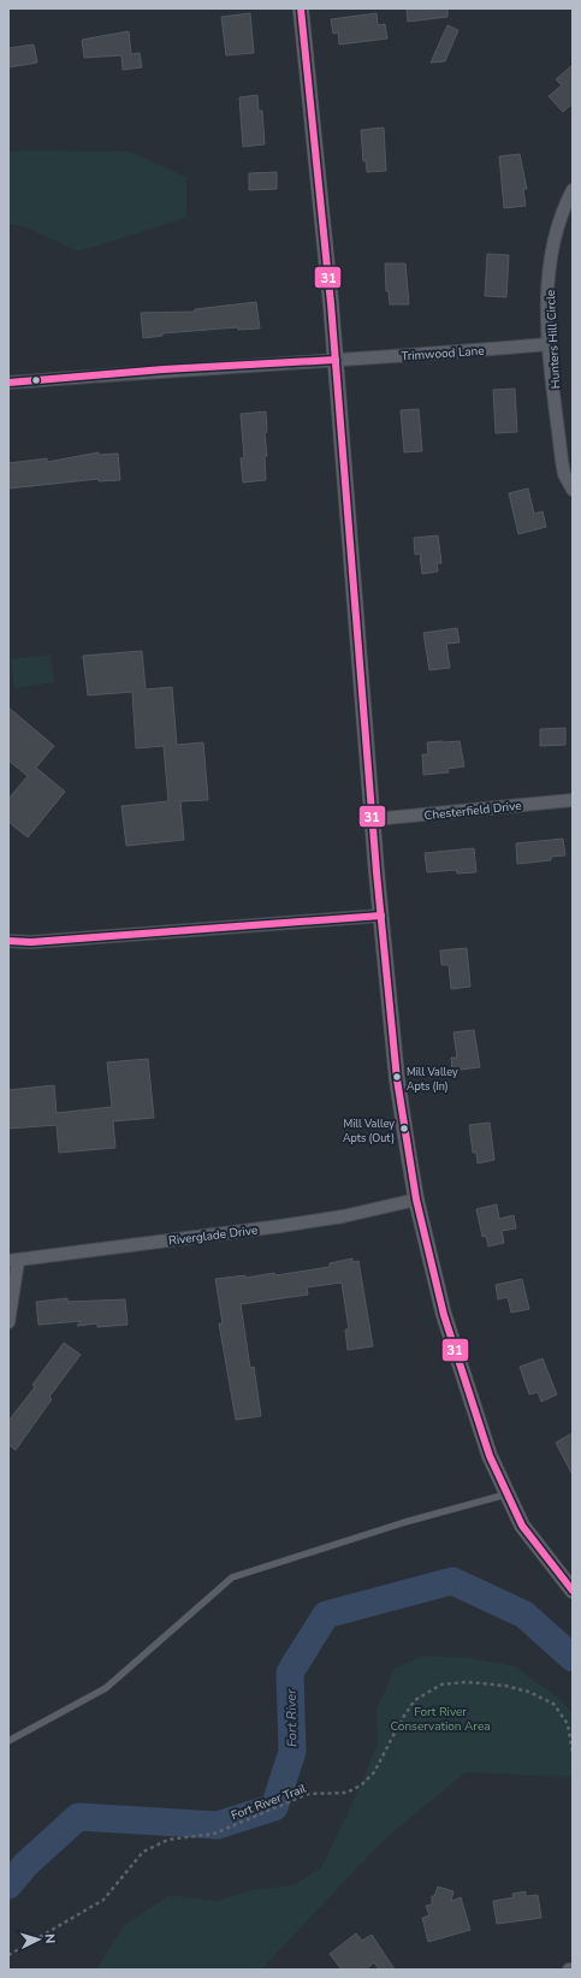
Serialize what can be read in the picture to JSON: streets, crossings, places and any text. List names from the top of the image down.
{
  "streets": {
    "street": [
      "Hunters Hill Circle",
      "Trimwood Lane",
      "Chesterfield Drive",
      "Riverglade Drive"
    ],
    "path": ["Fort River Trail"]
  },
  "crossings": [
    ["Hunters Hill Circle", "Trimwood Lane"]
  ],
  "water": ["Fort River"],
  "parks": ["Fort River Conservation Area"],
  "places": ["Mill Valley Apts (In)", "Mill Valley Apts (Out)"],
  "lines": ["transit line 31"],
  "north": "right"
}
